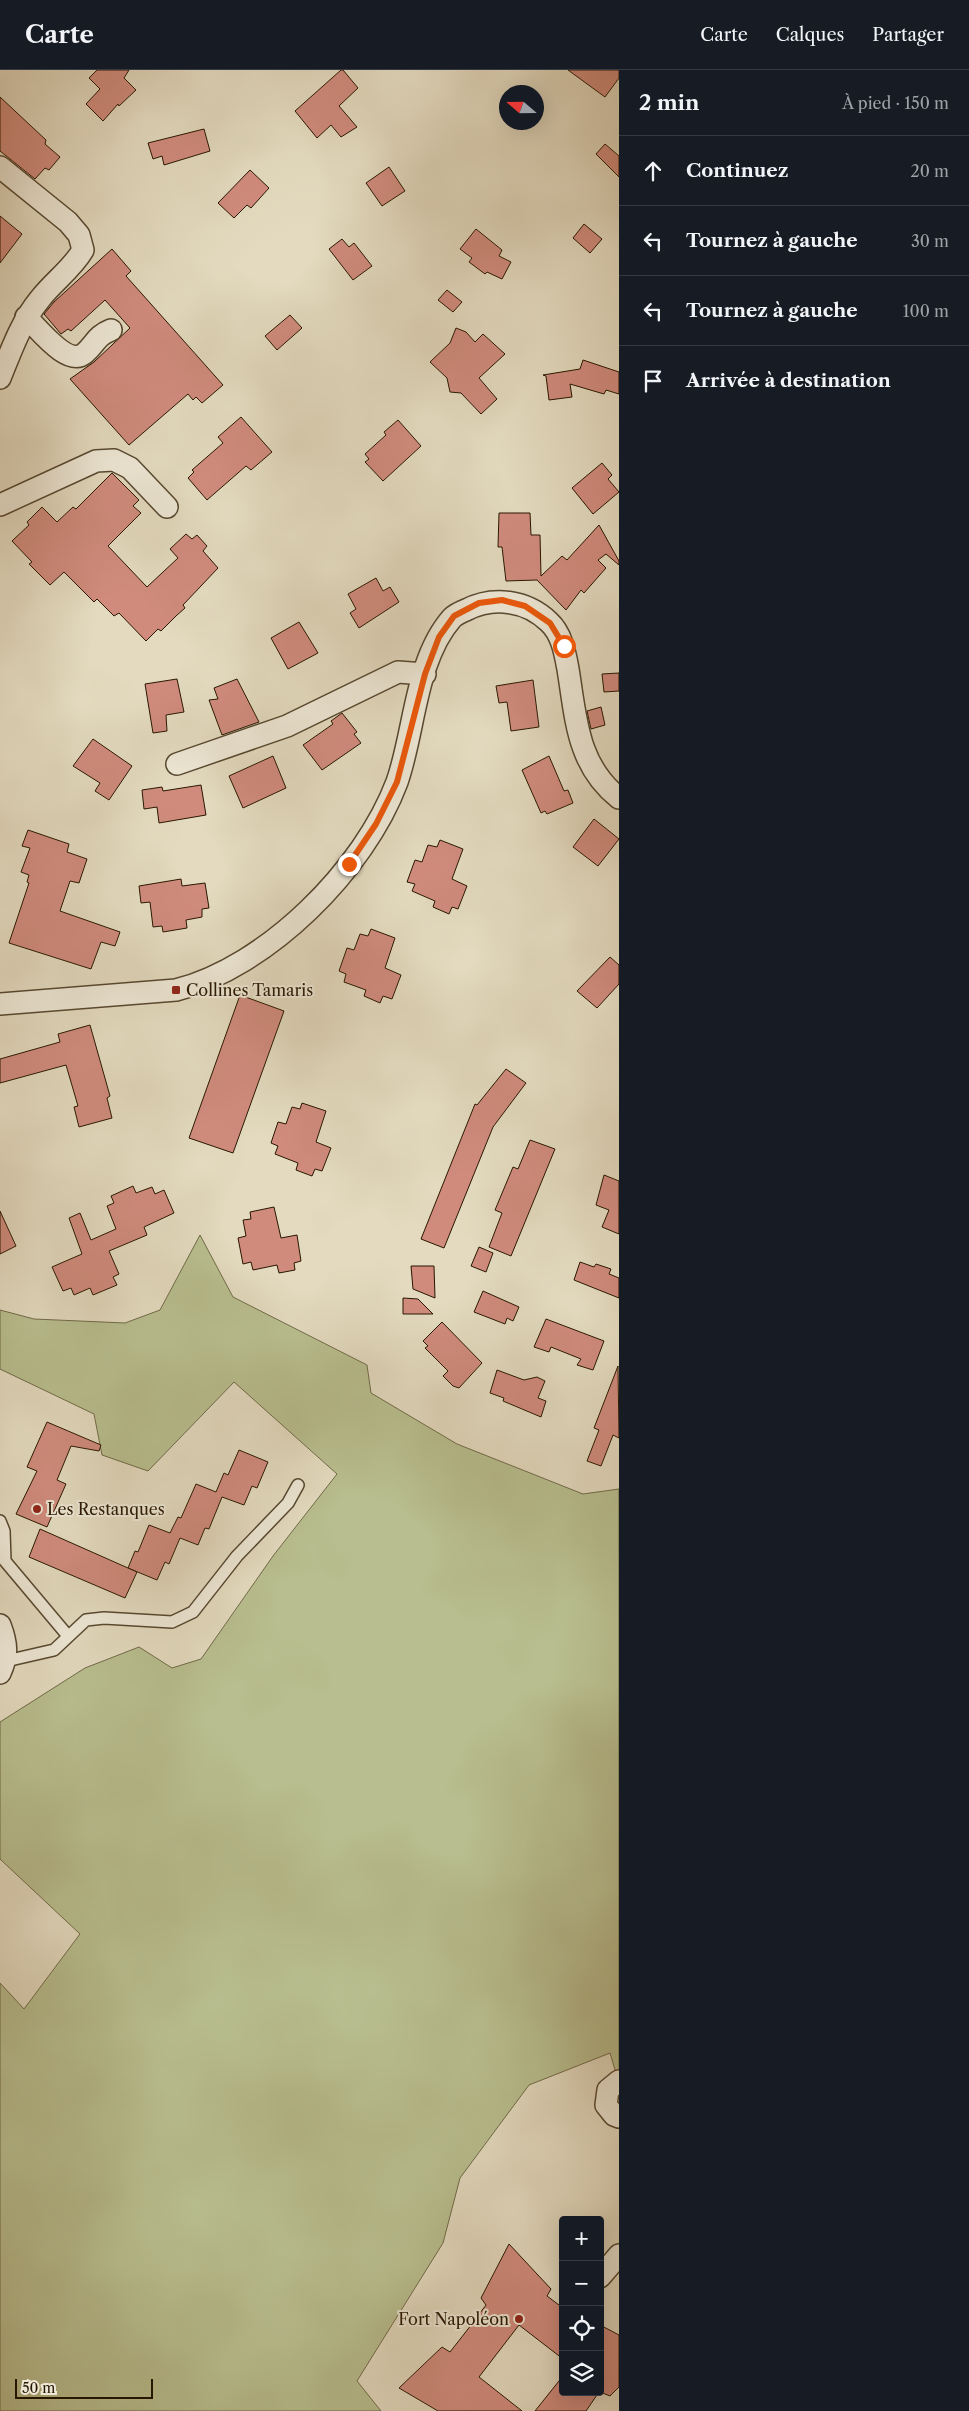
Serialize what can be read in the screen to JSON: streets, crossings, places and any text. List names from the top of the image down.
{
  "places": {
    "transit": ["Collines Tamaris"],
    "other": ["Les Restanques", "Fort Napoléon"]
  },
  "scale_bar": "50 m",
  "north": "left",
  "page": {
    "header": "Carte",
    "nav": ["Carte", "Calques", "Partager"],
    "heading": ["2 min", "À pied · 150 m"],
    "list": [
      ["Continuez", "20 m"],
      ["Tournez à gauche", "30 m"],
      ["Tournez à gauche", "100 m"],
      "Arrivée à destination"
    ],
    "map_buttons": ["+", "−"],
    "scale": "50 m"
  }
}
